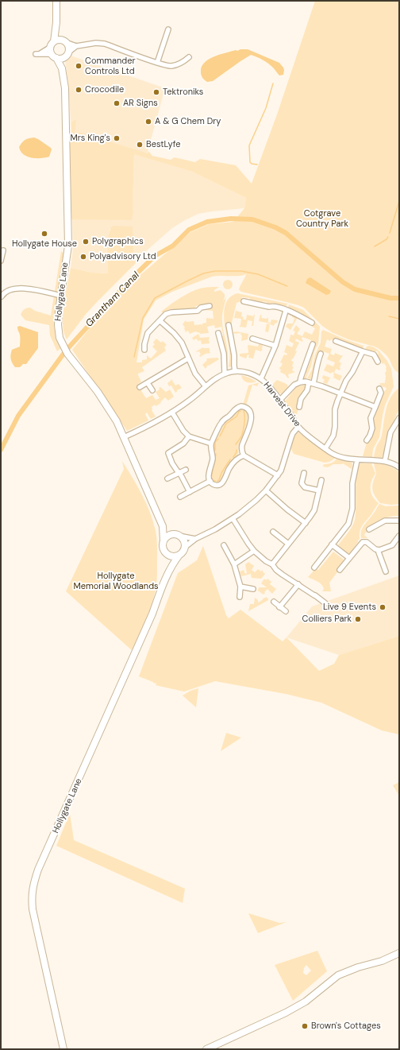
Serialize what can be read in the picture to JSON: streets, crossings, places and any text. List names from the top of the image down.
{
  "streets": {
    "street": ["Hollygate Lane", "Harvest Drive"]
  },
  "crossings": [
    ["Hollygate Lane", "Harvest Drive"]
  ],
  "water": ["Grantham Canal"],
  "parks": ["Cotgrave Country Park", "Hollygate Memorial Woodlands"],
  "places": [
    "Commander Controls Ltd",
    "Crocodile",
    "Tektroniks",
    "AR Signs",
    "A & G Chem Dry",
    "Mrs King's",
    "BestLyfe",
    "Hollygate House",
    "Polygraphics",
    "Polyadvisory Ltd",
    "Live 9 Events",
    "Colliers Park",
    "Brown's Cottages"
  ]
}
